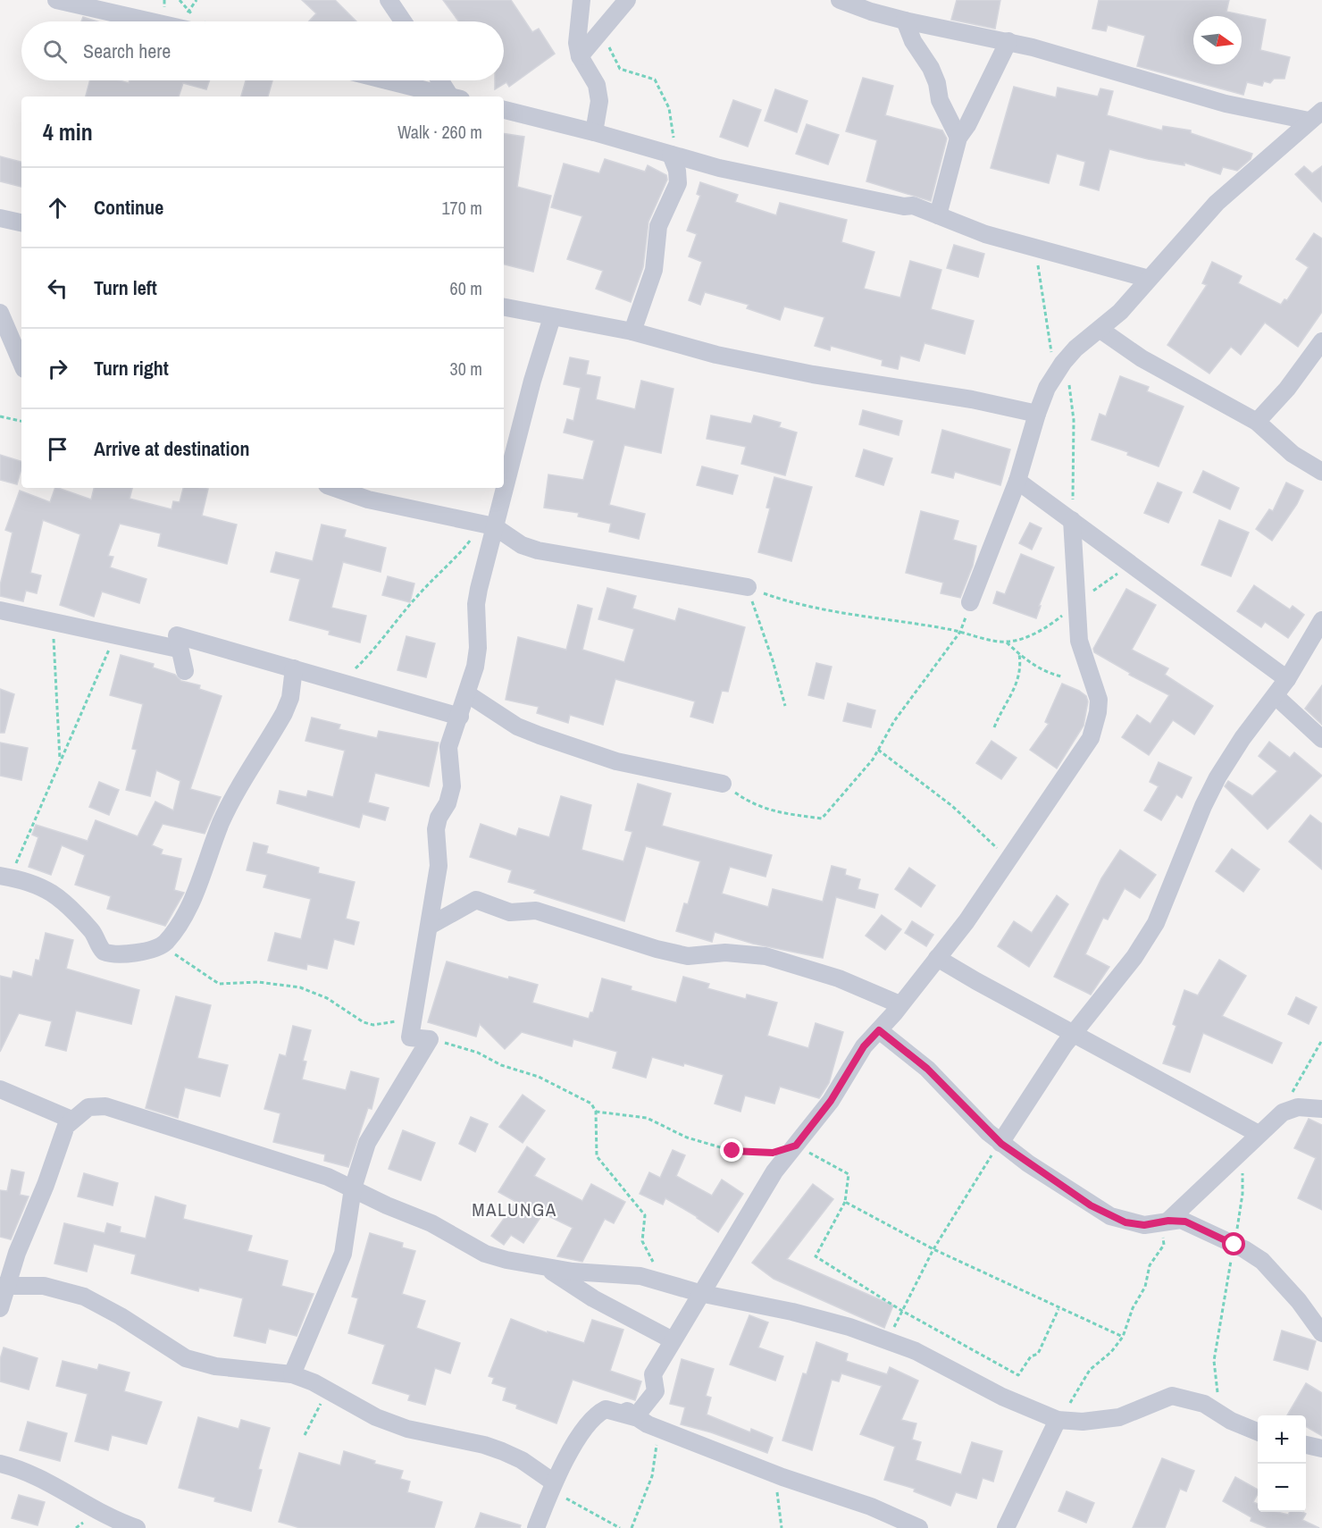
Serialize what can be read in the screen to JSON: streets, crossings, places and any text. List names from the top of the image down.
{
  "districts": ["MALUNGA"],
  "north": "right",
  "page": {
    "search": "Search here",
    "heading": ["4 min", "Walk · 260 m"],
    "list": [
      ["Continue", "170 m"],
      ["Turn left", "60 m"],
      ["Turn right", "30 m"],
      "Arrive at destination"
    ],
    "map_buttons": ["+", "−"]
  }
}
